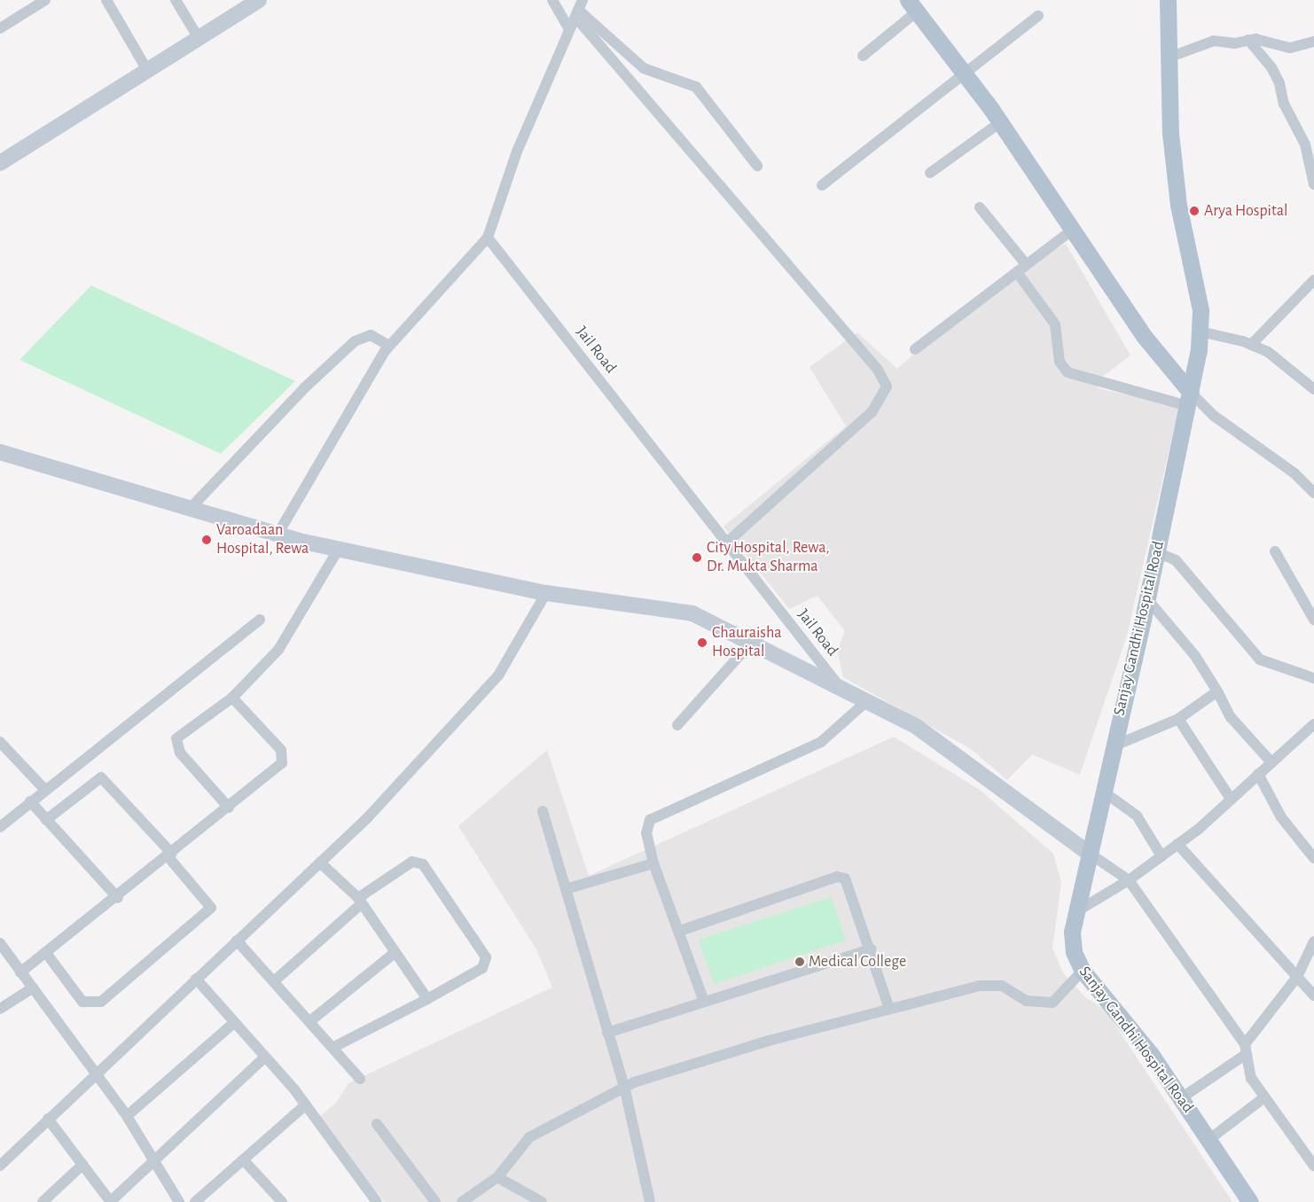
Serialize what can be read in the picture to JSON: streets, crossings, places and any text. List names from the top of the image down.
{
  "streets": {
    "main road": ["Sanjay Gandhi Hospital Road"],
    "street": ["Jail Road"]
  },
  "places": [
    "Arya Hospital",
    "Varoadaan Hospital, Rewa",
    "City Hospital, Rewa, Dr. Mukta Sharma",
    "Chauraisha Hospital",
    "Medical College"
  ]
}
